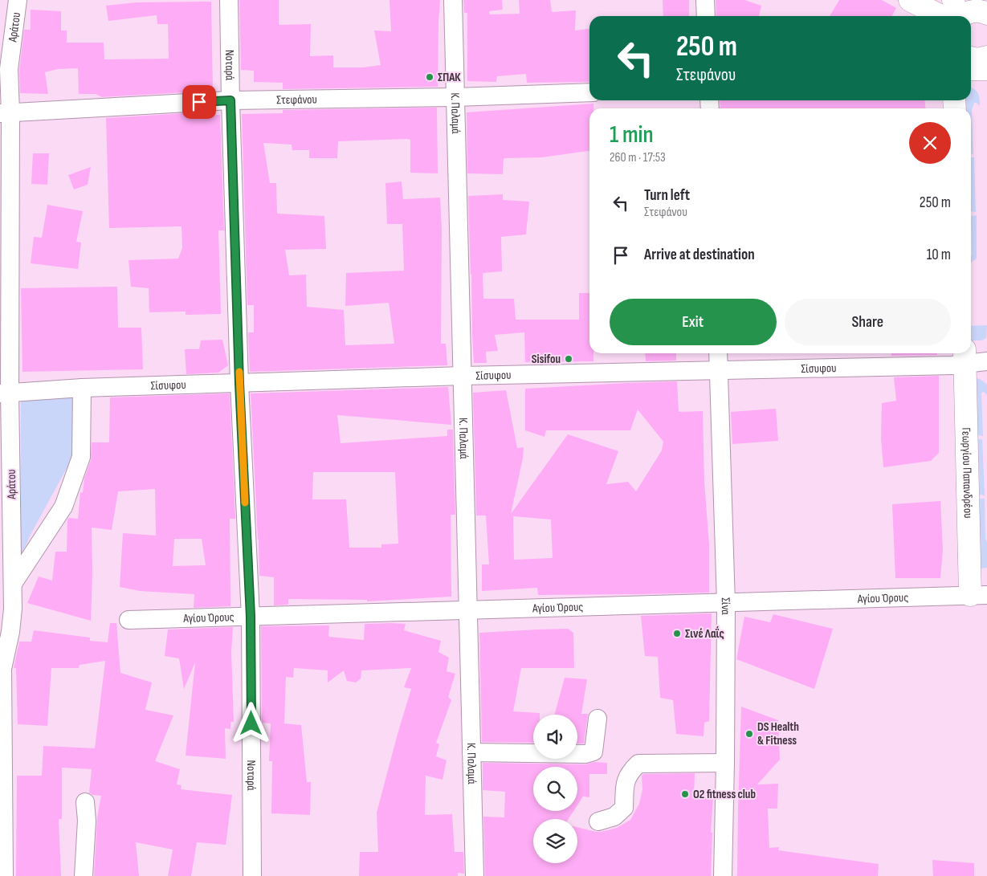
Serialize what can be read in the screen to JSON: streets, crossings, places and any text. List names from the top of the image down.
{
  "streets": {
    "street": [
      "Αράτου",
      "Νοταρά",
      "Στεφάνου",
      "Κ. Παλαμά",
      "Σίσυφου",
      "Γεωργίου Παπανδρέου",
      "Αγίου Όρους",
      "Σίνα"
    ]
  },
  "crossings": [
    ["Αράτου", "Στεφάνου"],
    ["Αράτου", "Σίσυφου"],
    ["Νοταρά", "Στεφάνου"],
    ["Νοταρά", "Σίσυφου"],
    ["Νοταρά", "Αγίου Όρους"],
    ["Στεφάνου", "Κ. Παλαμά"],
    ["Κ. Παλαμά", "Σίσυφου"],
    ["Κ. Παλαμά", "Αγίου Όρους"],
    ["Σίσυφου", "Γεωργίου Παπανδρέου"],
    ["Σίσυφου", "Σίνα"],
    ["Γεωργίου Παπανδρέου", "Αγίου Όρους"],
    ["Αγίου Όρους", "Σίνα"]
  ],
  "places": [
    "ΣΠΑΚ",
    "Sisifou",
    "Σινέ Λαΐς",
    "DS Health & Fitness",
    "O2 fitness club"
  ],
  "page": {
    "turn": ["250 m", "Στεφάνου"],
    "heading": ["1 min", "260 m · 17:53"],
    "list": [
      {
        "name": "Turn left",
        "note": "Στεφάνου",
        "value": "250 m"
      },
      {
        "name": "Arrive at destination",
        "value": "10 m"
      }
    ],
    "buttons": ["Exit", "Share"]
  }
}
